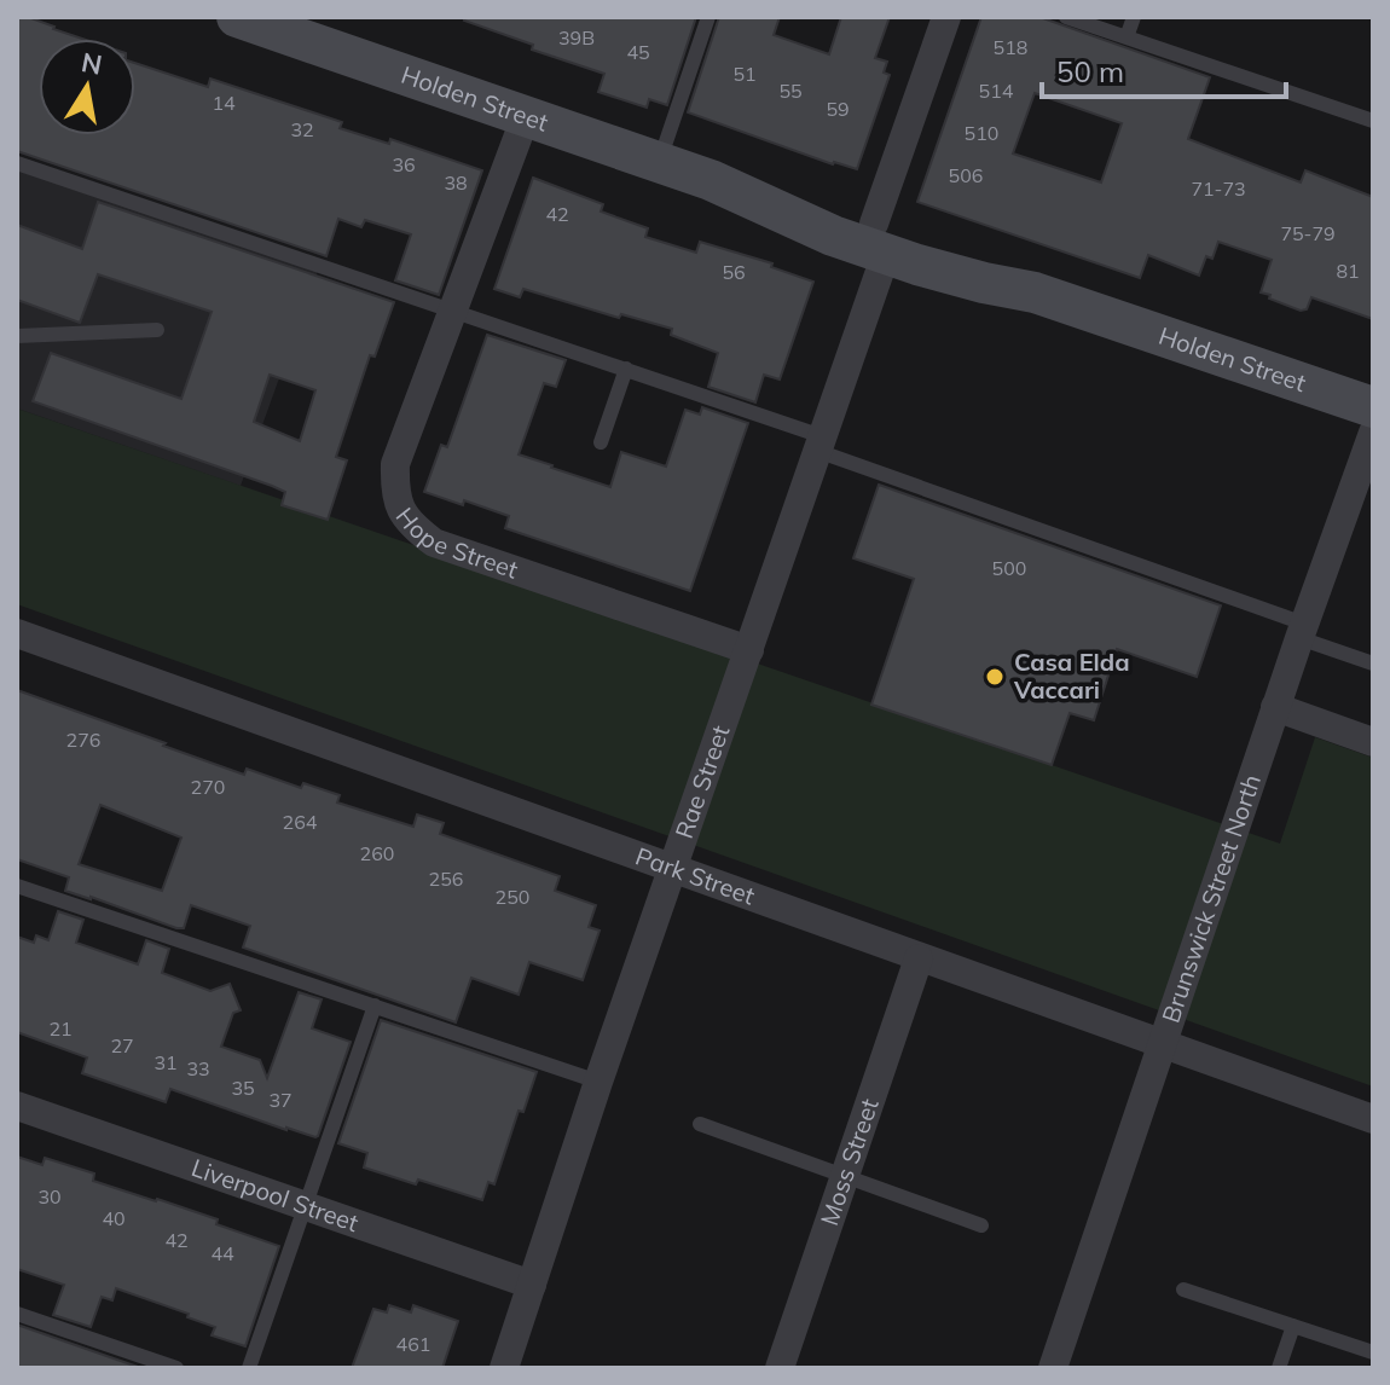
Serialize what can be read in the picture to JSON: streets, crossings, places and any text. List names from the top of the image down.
{
  "streets": {
    "main road": ["Holden Street"],
    "street": [
      "Hope Street",
      "Rae Street",
      "Park Street",
      "Brunswick Street North",
      "Moss Street",
      "Liverpool Street"
    ]
  },
  "crossings": [
    ["Holden Street", "Hope Street"],
    ["Holden Street", "Rae Street"],
    ["Hope Street", "Rae Street"],
    ["Rae Street", "Park Street"],
    ["Rae Street", "Liverpool Street"],
    ["Park Street", "Brunswick Street North"],
    ["Park Street", "Moss Street"]
  ],
  "places": ["Casa Elda Vaccari"],
  "house_numbers": [
    "39B",
    "518",
    "45",
    "51",
    "55",
    "514",
    "14",
    "59",
    "32",
    "510",
    "36",
    "506",
    "38",
    "71-73",
    "42",
    "75-79",
    "81",
    "56",
    "500",
    "276",
    "270",
    "264",
    "260",
    "256",
    "250",
    "21",
    "27",
    "31",
    "33",
    "35",
    "37",
    "30",
    "40",
    "42",
    "44",
    "461"
  ],
  "scale_bar": "50 m",
  "north": "top"
}
